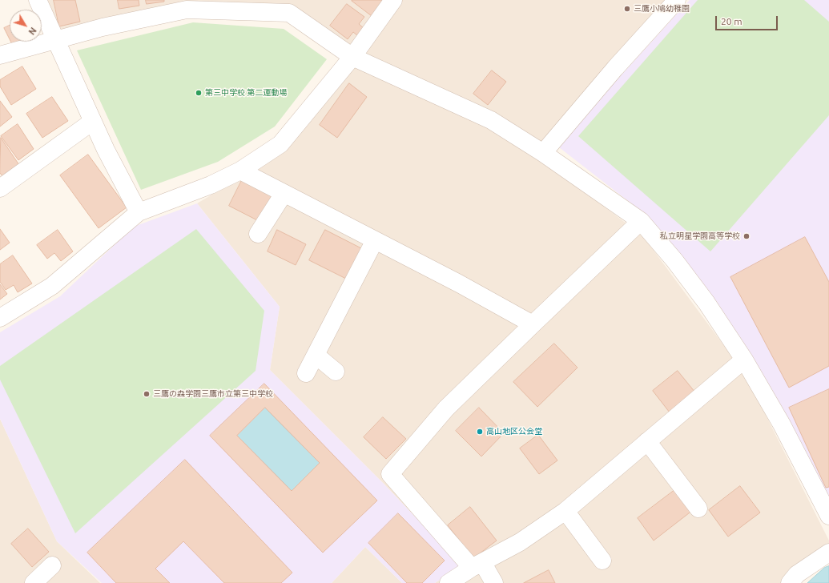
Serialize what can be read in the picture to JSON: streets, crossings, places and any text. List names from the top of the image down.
{
  "places": [
    "三鷹小鳩幼稚園",
    "第三中学校 第二運動場",
    "私立明星学園高等学校",
    "三鷹の森学園三鷹市立第三中学校",
    "高山地区公会堂"
  ],
  "scale_bar": "20 m",
  "north": "bottom right"
}
